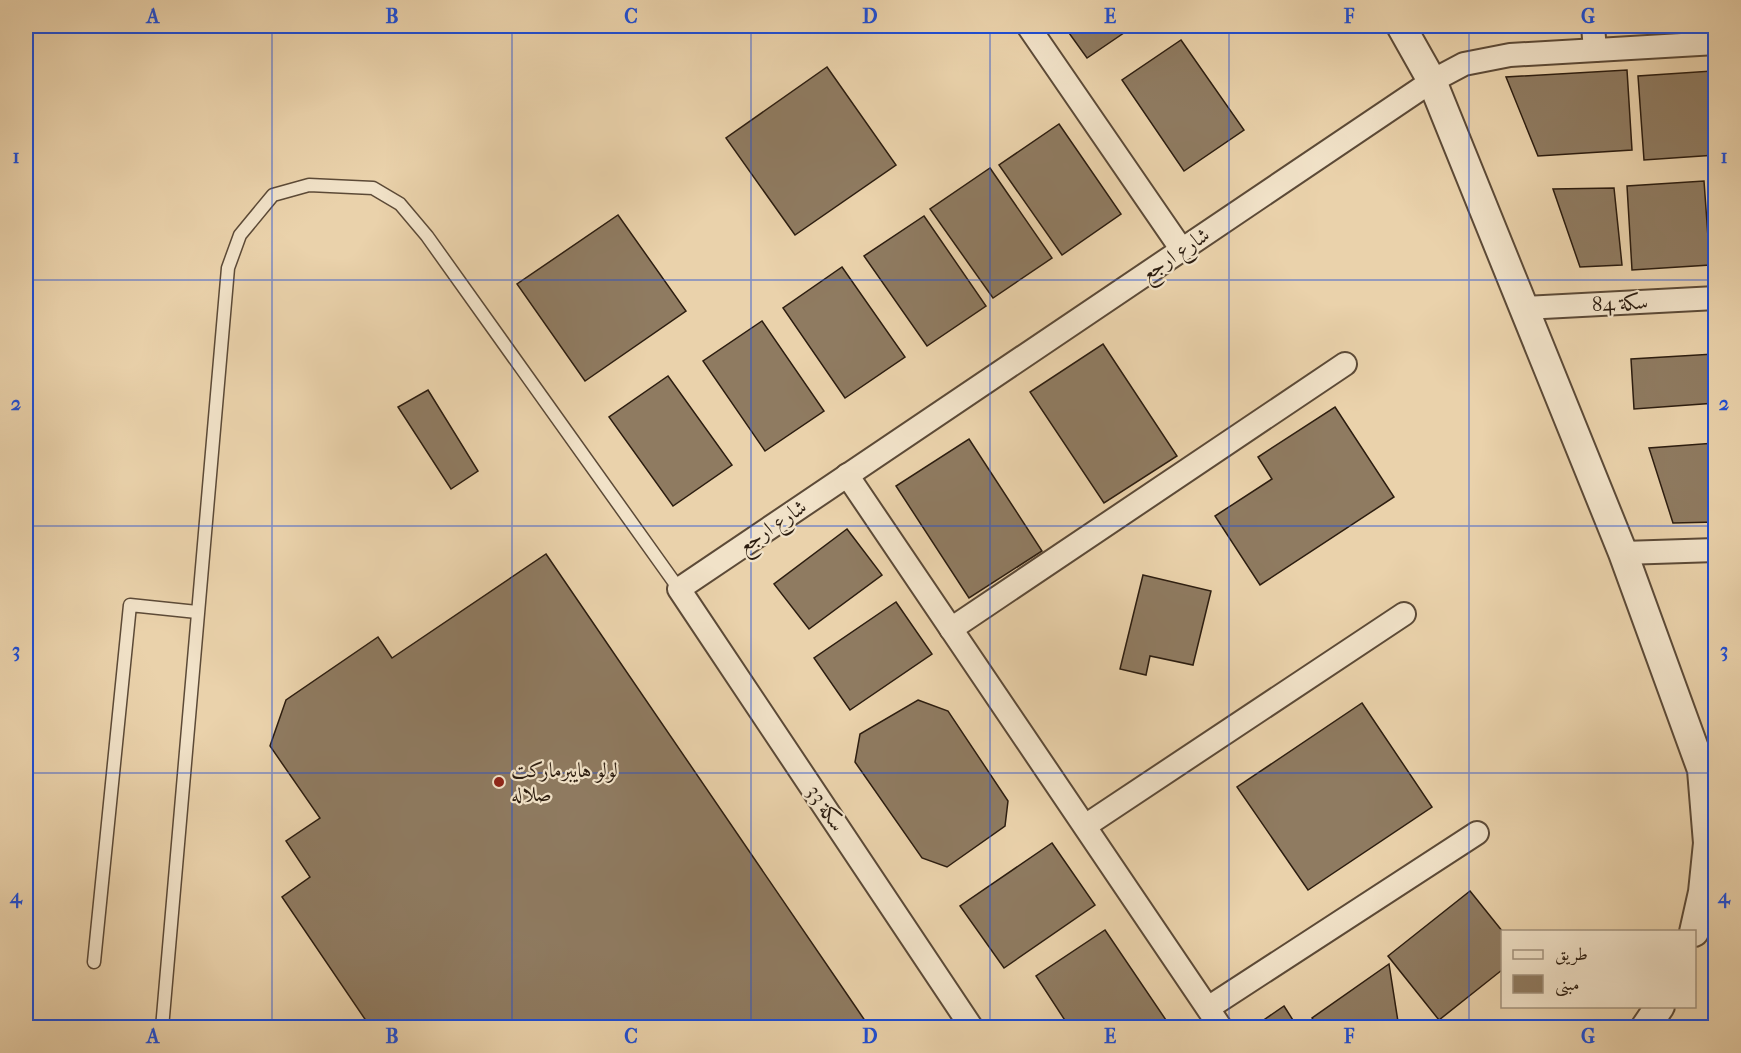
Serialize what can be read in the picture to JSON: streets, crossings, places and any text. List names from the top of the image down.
{
  "streets": {
    "street": ["شارع ارجع", "سكة 84", "سكة 33"]
  },
  "crossings": [
    ["شارع ارجع", "سكة 33"]
  ],
  "places": ["لولو هايبرماركت صلاله"],
  "legend": ["طريق", "مبنى"],
  "grid": {
    "columns": [
      "A",
      "B",
      "C",
      "D",
      "E",
      "F",
      "G"
    ],
    "rows": [
      "1",
      "2",
      "3",
      "4"
    ]
  }
}
